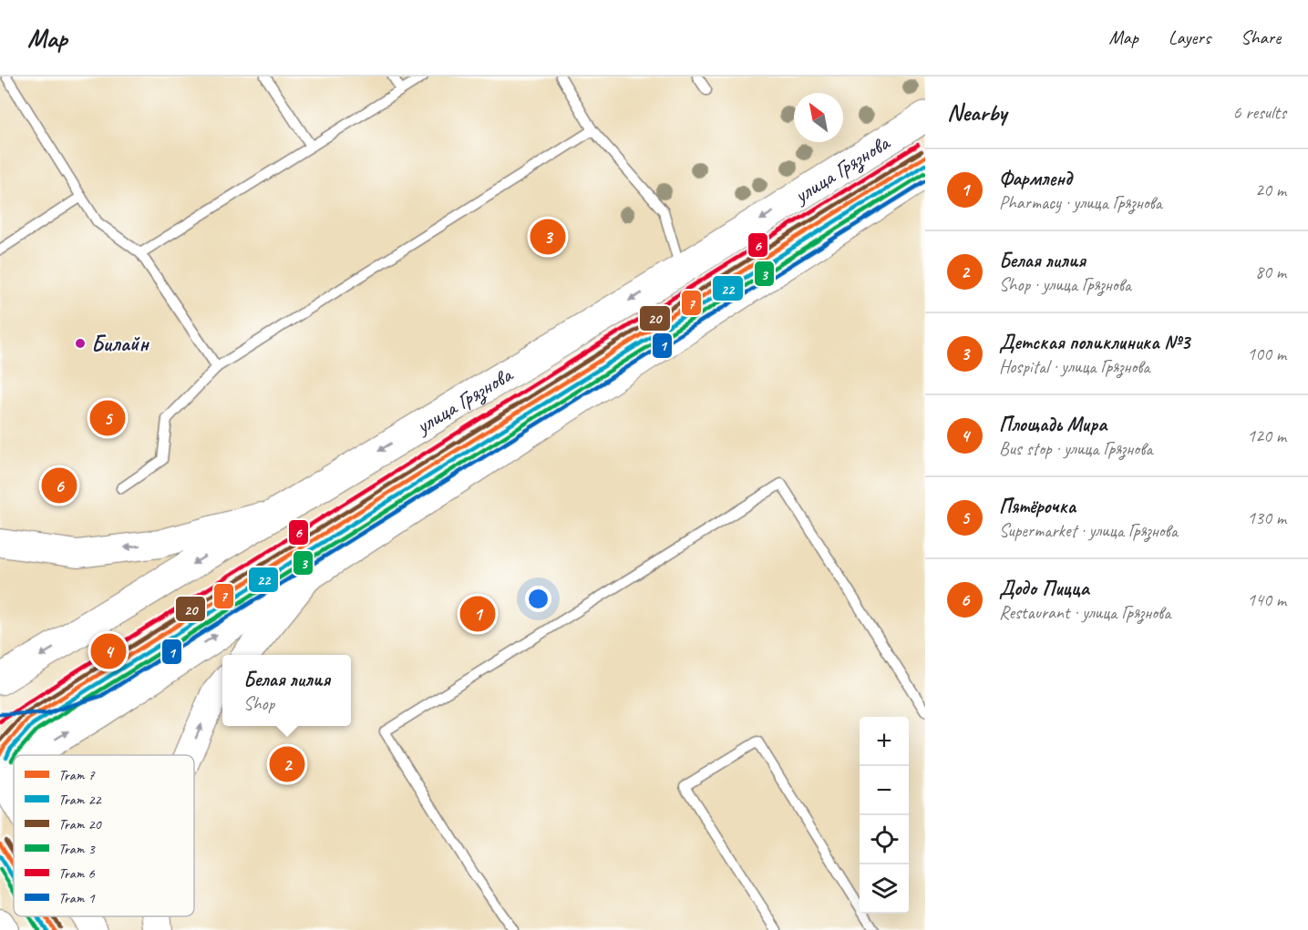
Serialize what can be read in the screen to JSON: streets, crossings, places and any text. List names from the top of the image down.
{
  "streets": {
    "main road": ["улица Грязнова"]
  },
  "places": ["Билайн"],
  "lines": [
    "tram line 6",
    "tram line 20",
    "tram line 7",
    "tram line 22",
    "tram line 3",
    "tram line 1"
  ],
  "legend": [
    "Tram 7",
    "Tram 22",
    "Tram 20",
    "Tram 3",
    "Tram 6",
    "Tram 1"
  ],
  "north": "top left",
  "page": {
    "header": "Map",
    "nav": ["Map", "Layers", "Share"],
    "heading": ["Nearby", "6 results"],
    "list": [
      {
        "mark": "1",
        "name": "Фармленд",
        "note": "Pharmacy · улица Грязнова",
        "value": "20 m"
      },
      {
        "mark": "2",
        "name": "Белая лилия",
        "note": "Shop · улица Грязнова",
        "value": "80 m"
      },
      {
        "mark": "3",
        "name": "Детская поликлиника №3",
        "note": "Hospital · улица Грязнова",
        "value": "100 m"
      },
      {
        "mark": "4",
        "name": "Площадь Мира",
        "note": "Bus stop · улица Грязнова",
        "value": "120 m"
      },
      {
        "mark": "5",
        "name": "Пятёрочка",
        "note": "Supermarket · улица Грязнова",
        "value": "130 m"
      },
      {
        "mark": "6",
        "name": "Додо Пицца",
        "note": "Restaurant · улица Грязнова",
        "value": "140 m"
      }
    ],
    "pins": [
      "3",
      "5",
      "6",
      "1",
      "4",
      "2"
    ],
    "popup": ["Белая лилия", "Shop"],
    "map_buttons": ["+", "−"]
  }
}
